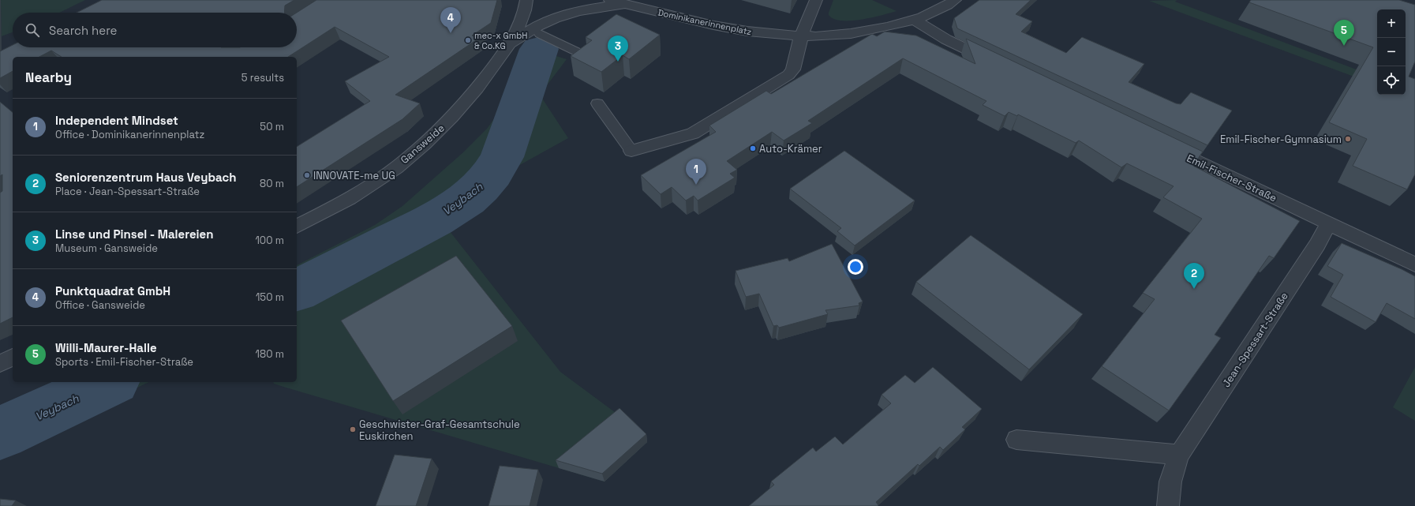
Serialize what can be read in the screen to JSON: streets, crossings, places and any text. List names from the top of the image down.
{
  "streets": {
    "street": [
      "Dominikanerinnenplatz",
      "Gansweide",
      "Emil-Fischer-Straße",
      "Jean-Spessart-Straße"
    ]
  },
  "crossings": [
    ["Dominikanerinnenplatz", "Gansweide"],
    ["Emil-Fischer-Straße", "Jean-Spessart-Straße"]
  ],
  "water": ["Veybach"],
  "places": [
    "mec-x GmbH & Co.KG",
    "Emil-Fischer-Gymnasium",
    "Auto-Krämer",
    "INNOVATE-me UG",
    "Geschwister-Graf-Gesamtschule Euskirchen"
  ],
  "page": {
    "pins": [
      "4",
      "5",
      "3",
      "1",
      "2"
    ],
    "map_buttons": ["+", "−"],
    "search": "Search here",
    "heading": ["Nearby", "5 results"],
    "list": [
      {
        "mark": "1",
        "name": "Independent Mindset",
        "note": "Office · Dominikanerinnenplatz",
        "value": "50 m"
      },
      {
        "mark": "2",
        "name": "Seniorenzentrum Haus Veybach",
        "note": "Place · Jean-Spessart-Straße",
        "value": "80 m"
      },
      {
        "mark": "3",
        "name": "Linse und Pinsel - Malereien",
        "note": "Museum · Gansweide",
        "value": "100 m"
      },
      {
        "mark": "4",
        "name": "Punktquadrat GmbH",
        "note": "Office · Gansweide",
        "value": "150 m"
      },
      {
        "mark": "5",
        "name": "Willi-Maurer-Halle",
        "note": "Sports · Emil-Fischer-Straße",
        "value": "180 m"
      }
    ]
  }
}
